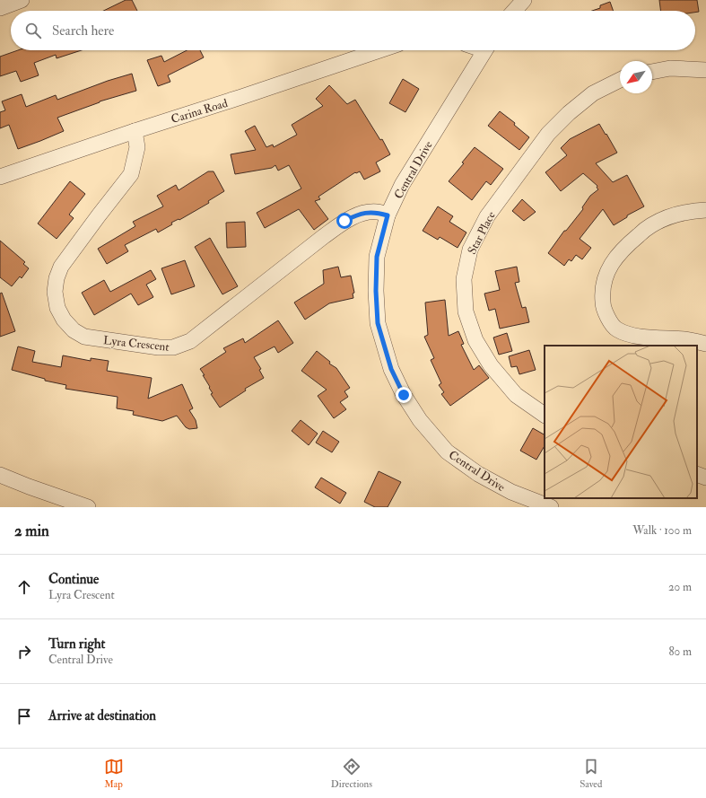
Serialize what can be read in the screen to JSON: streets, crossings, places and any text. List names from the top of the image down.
{
  "streets": {
    "street": [
      "Carina Road",
      "Central Drive",
      "Star Place",
      "Lyra Crescent"
    ]
  },
  "crossings": [
    ["Carina Road", "Lyra Crescent"],
    ["Central Drive", "Lyra Crescent"]
  ],
  "north": "bottom left",
  "page": {
    "search": "Search here",
    "heading": ["2 min", "Walk · 100 m"],
    "list": [
      ["Continue", "Lyra Crescent", "20 m"],
      ["Turn right", "Central Drive", "80 m"],
      "Arrive at destination"
    ],
    "nav": ["Map", "Directions", "Saved"]
  }
}
